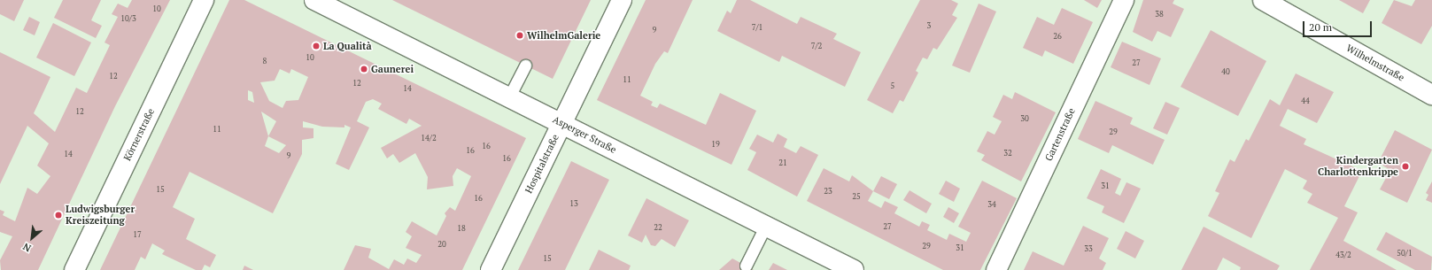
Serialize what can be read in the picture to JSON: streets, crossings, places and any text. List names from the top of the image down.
{
  "streets": {
    "street": [
      "Wilhelmstraße",
      "Körnerstraße",
      "Asperger Straße",
      "Gartenstraße",
      "Hospitalstraße"
    ]
  },
  "crossings": [
    ["Asperger Straße", "Hospitalstraße"]
  ],
  "places": [
    "WilhelmGalerie",
    "La Qualità",
    "Gaunerei",
    "Kindergarten Charlottenkrippe",
    "Ludwigsburger Kreiszeitung"
  ],
  "house_numbers": [
    "10",
    "38",
    "10/3",
    "3",
    "7/1",
    "9",
    "26",
    "7/2",
    "10",
    "8",
    "27",
    "40",
    "12",
    "11",
    "12",
    "5",
    "14",
    "44",
    "12",
    "30",
    "11",
    "29",
    "14/2",
    "19",
    "16",
    "16",
    "32",
    "14",
    "9",
    "16",
    "21",
    "31",
    "15",
    "23",
    "25",
    "16",
    "13",
    "34",
    "27",
    "22",
    "18",
    "17",
    "20",
    "29",
    "31",
    "33",
    "50/1",
    "43/2",
    "15"
  ],
  "scale_bar": "20 m",
  "north": "bottom left"
}
